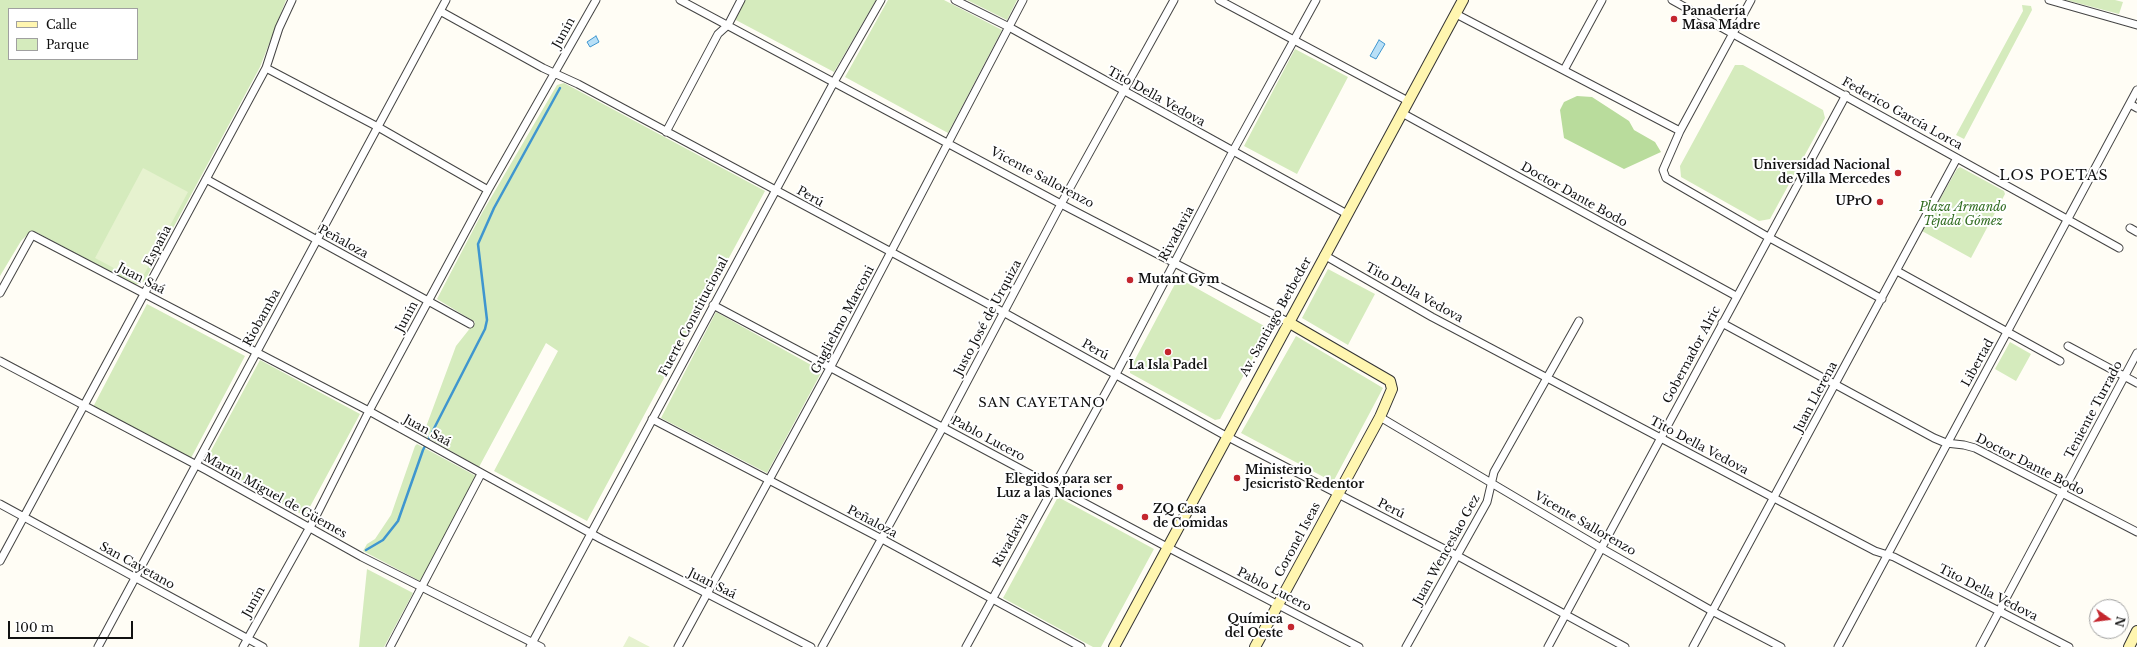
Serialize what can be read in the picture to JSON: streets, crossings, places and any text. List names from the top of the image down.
{
  "streets": {
    "main road": ["Vicente Sallorenzo", "Av. Santiago Betbeder", "Coronel Iseas"],
    "street": [
      "Junín",
      "Tito Della Vedova",
      "Federico García Lorca",
      "Doctor Dante Bodo",
      "Perú",
      "Rivadavia",
      "Peñaloza",
      "España",
      "Juan Saá",
      "Fuerte Constitucional",
      "Riobamba",
      "Justo José de Urquiza",
      "Guglielmo Marconi",
      "Gobernador Alric",
      "Libertad",
      "Juan Llerena",
      "Teniente Turrado",
      "Pablo Lucero",
      "Martín Miguel de Güemes",
      "Juan Wenceslao Gez",
      "San Cayetano"
    ]
  },
  "crossings": [
    ["Junín", "Perú"],
    ["Junín", "Peñaloza"],
    ["Junín", "Juan Saá"],
    ["Junín", "Martín Miguel de Güemes"],
    ["Junín", "San Cayetano"],
    ["Tito Della Vedova", "Rivadavia"],
    ["Tito Della Vedova", "Av. Santiago Betbeder"],
    ["Tito Della Vedova", "Justo José de Urquiza"],
    ["Tito Della Vedova", "Guglielmo Marconi"],
    ["Tito Della Vedova", "Gobernador Alric"],
    ["Tito Della Vedova", "Libertad"],
    ["Tito Della Vedova", "Juan Llerena"],
    ["Tito Della Vedova", "Teniente Turrado"],
    ["Tito Della Vedova", "Juan Wenceslao Gez"],
    ["Federico García Lorca", "Gobernador Alric"],
    ["Federico García Lorca", "Libertad"],
    ["Federico García Lorca", "Juan Llerena"],
    ["Vicente Sallorenzo", "Rivadavia"],
    ["Vicente Sallorenzo", "Fuerte Constitucional"],
    ["Vicente Sallorenzo", "Av. Santiago Betbeder"],
    ["Vicente Sallorenzo", "Justo José de Urquiza"],
    ["Vicente Sallorenzo", "Guglielmo Marconi"],
    ["Vicente Sallorenzo", "Gobernador Alric"],
    ["Vicente Sallorenzo", "Juan Llerena"],
    ["Vicente Sallorenzo", "Coronel Iseas"],
    ["Vicente Sallorenzo", "Juan Wenceslao Gez"],
    ["Doctor Dante Bodo", "Av. Santiago Betbeder"],
    ["Doctor Dante Bodo", "Gobernador Alric"],
    ["Doctor Dante Bodo", "Libertad"],
    ["Doctor Dante Bodo", "Juan Llerena"],
    ["Doctor Dante Bodo", "Teniente Turrado"],
    ["Perú", "Rivadavia"],
    ["Perú", "Fuerte Constitucional"],
    ["Perú", "Av. Santiago Betbeder"],
    ["Perú", "Riobamba"],
    ["Perú", "Justo José de Urquiza"],
    ["Perú", "Guglielmo Marconi"],
    ["Perú", "Gobernador Alric"],
    ["Perú", "Coronel Iseas"],
    ["Perú", "Juan Wenceslao Gez"],
    ["Rivadavia", "Peñaloza"],
    ["Rivadavia", "Pablo Lucero"],
    ["Peñaloza", "España"],
    ["Peñaloza", "Fuerte Constitucional"],
    ["Peñaloza", "Riobamba"],
    ["Peñaloza", "Justo José de Urquiza"],
    ["Peñaloza", "Guglielmo Marconi"],
    ["España", "Juan Saá"],
    ["España", "Martín Miguel de Güemes"],
    ["España", "San Cayetano"],
    ["Juan Saá", "Fuerte Constitucional"],
    ["Juan Saá", "Riobamba"],
    ["Juan Saá", "Guglielmo Marconi"],
    ["Fuerte Constitucional", "Pablo Lucero"],
    ["Fuerte Constitucional", "Martín Miguel de Güemes"],
    ["Av. Santiago Betbeder", "Pablo Lucero"],
    ["Riobamba", "Martín Miguel de Güemes"],
    ["Riobamba", "San Cayetano"],
    ["Justo José de Urquiza", "Pablo Lucero"],
    ["Guglielmo Marconi", "Pablo Lucero"],
    ["Pablo Lucero", "Coronel Iseas"]
  ],
  "districts": ["LOS POETAS", "SAN CAYETANO"],
  "parks": ["Plaza Armando Tejada Gómez"],
  "places": [
    "Panadería Masa Madre",
    "Universidad Nacional de Villa Mercedes",
    "UPrO",
    "Mutant Gym",
    "La Isla Padel",
    "Ministerio Jesicristo Redentor",
    "Elegidos para ser Luz a las Naciones",
    "ZQ Casa de Comidas",
    "Química del Oeste"
  ],
  "legend": ["Calle", "Parque"],
  "scale_bar": "100 m",
  "north": "right"
}
